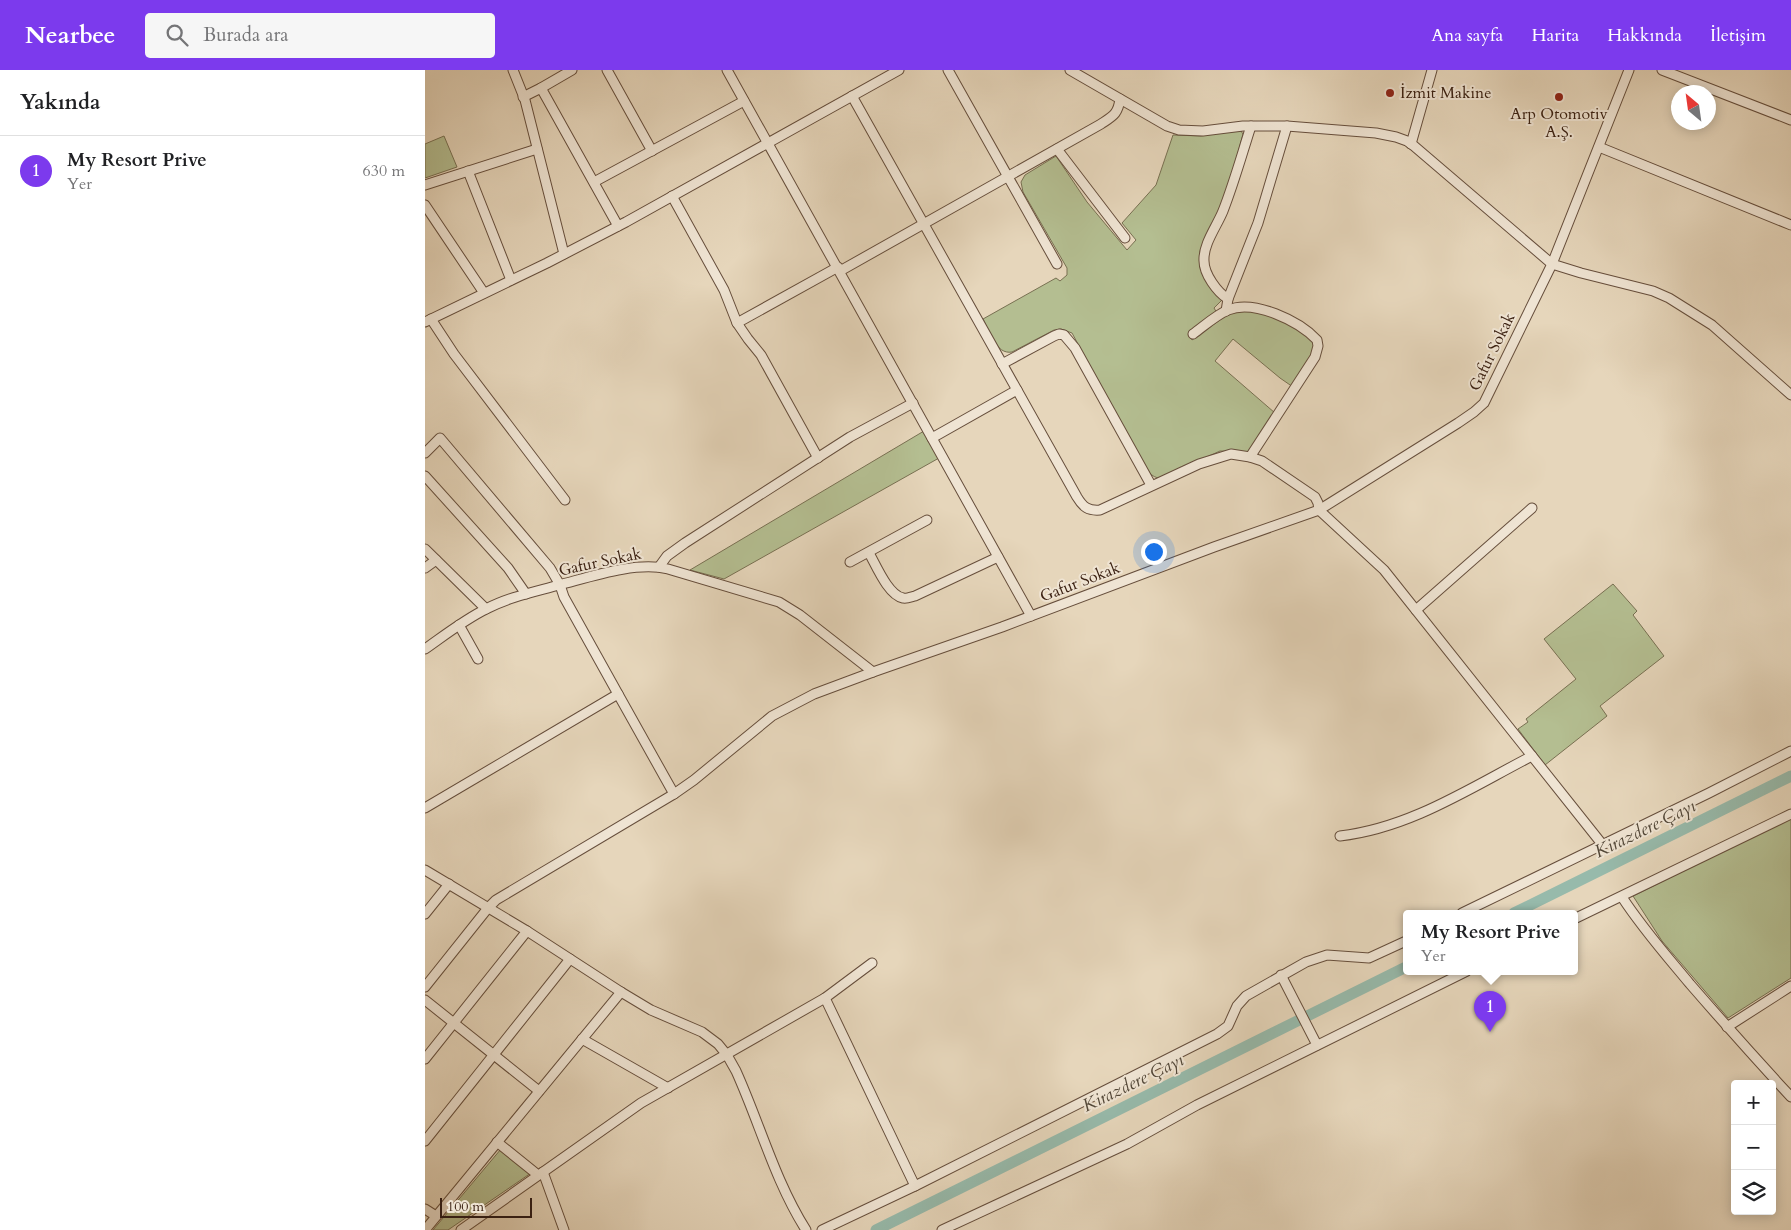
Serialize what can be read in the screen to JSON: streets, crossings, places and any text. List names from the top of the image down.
{
  "streets": {
    "street": ["Gafur Sokak"]
  },
  "water": ["Kirazdere Çayı"],
  "places": ["İzmit Makine", "Arp Otomotiv A.Ş."],
  "scale_bar": "100 m",
  "north": "top left",
  "page": {
    "header": "Nearbee",
    "search": "Burada ara",
    "nav": [
      "Ana sayfa",
      "Harita",
      "Hakkında",
      "İletişim"
    ],
    "heading": "Yakında",
    "list": [
      {
        "mark": "1",
        "name": "My Resort Prive",
        "note": "Yer",
        "value": "630 m"
      }
    ],
    "popup": ["My Resort Prive", "Yer"],
    "pins": "1",
    "map_buttons": ["+", "−"],
    "scale": "100 m"
  }
}
